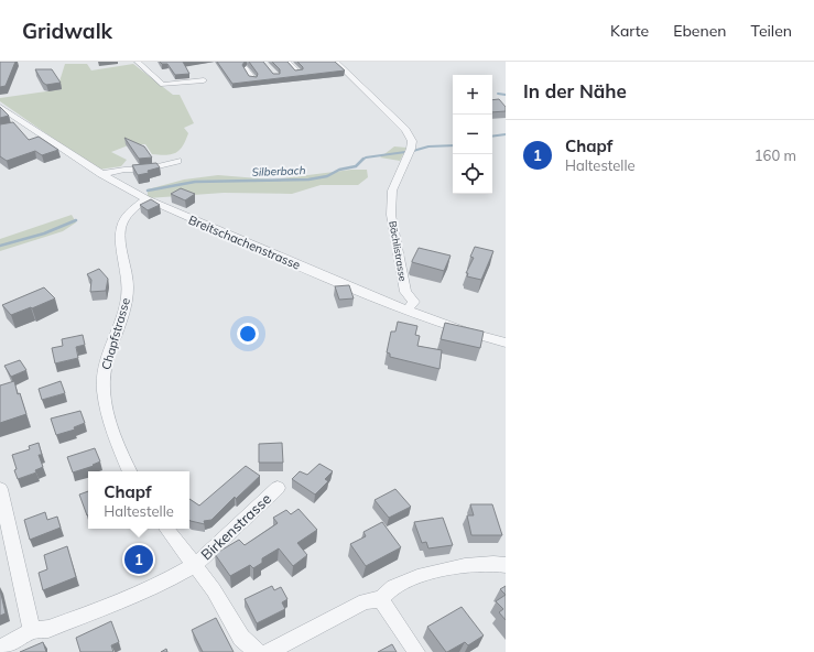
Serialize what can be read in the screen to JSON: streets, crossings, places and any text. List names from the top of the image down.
{
  "streets": {
    "street": [
      "Breitschachenstrasse",
      "Bächlistrasse",
      "Chapfstrasse",
      "Birkenstrasse"
    ]
  },
  "crossings": [
    ["Breitschachenstrasse", "Bächlistrasse"],
    ["Breitschachenstrasse", "Chapfstrasse"]
  ],
  "water": ["Silberbach"],
  "page": {
    "header": "Gridwalk",
    "nav": ["Karte", "Ebenen", "Teilen"],
    "heading": "In der Nähe",
    "map_buttons": ["+", "−"],
    "list": [
      {
        "mark": "1",
        "name": "Chapf",
        "note": "Haltestelle",
        "value": "160 m"
      }
    ],
    "popup": ["Chapf", "Haltestelle"],
    "pins": "1"
  }
}
